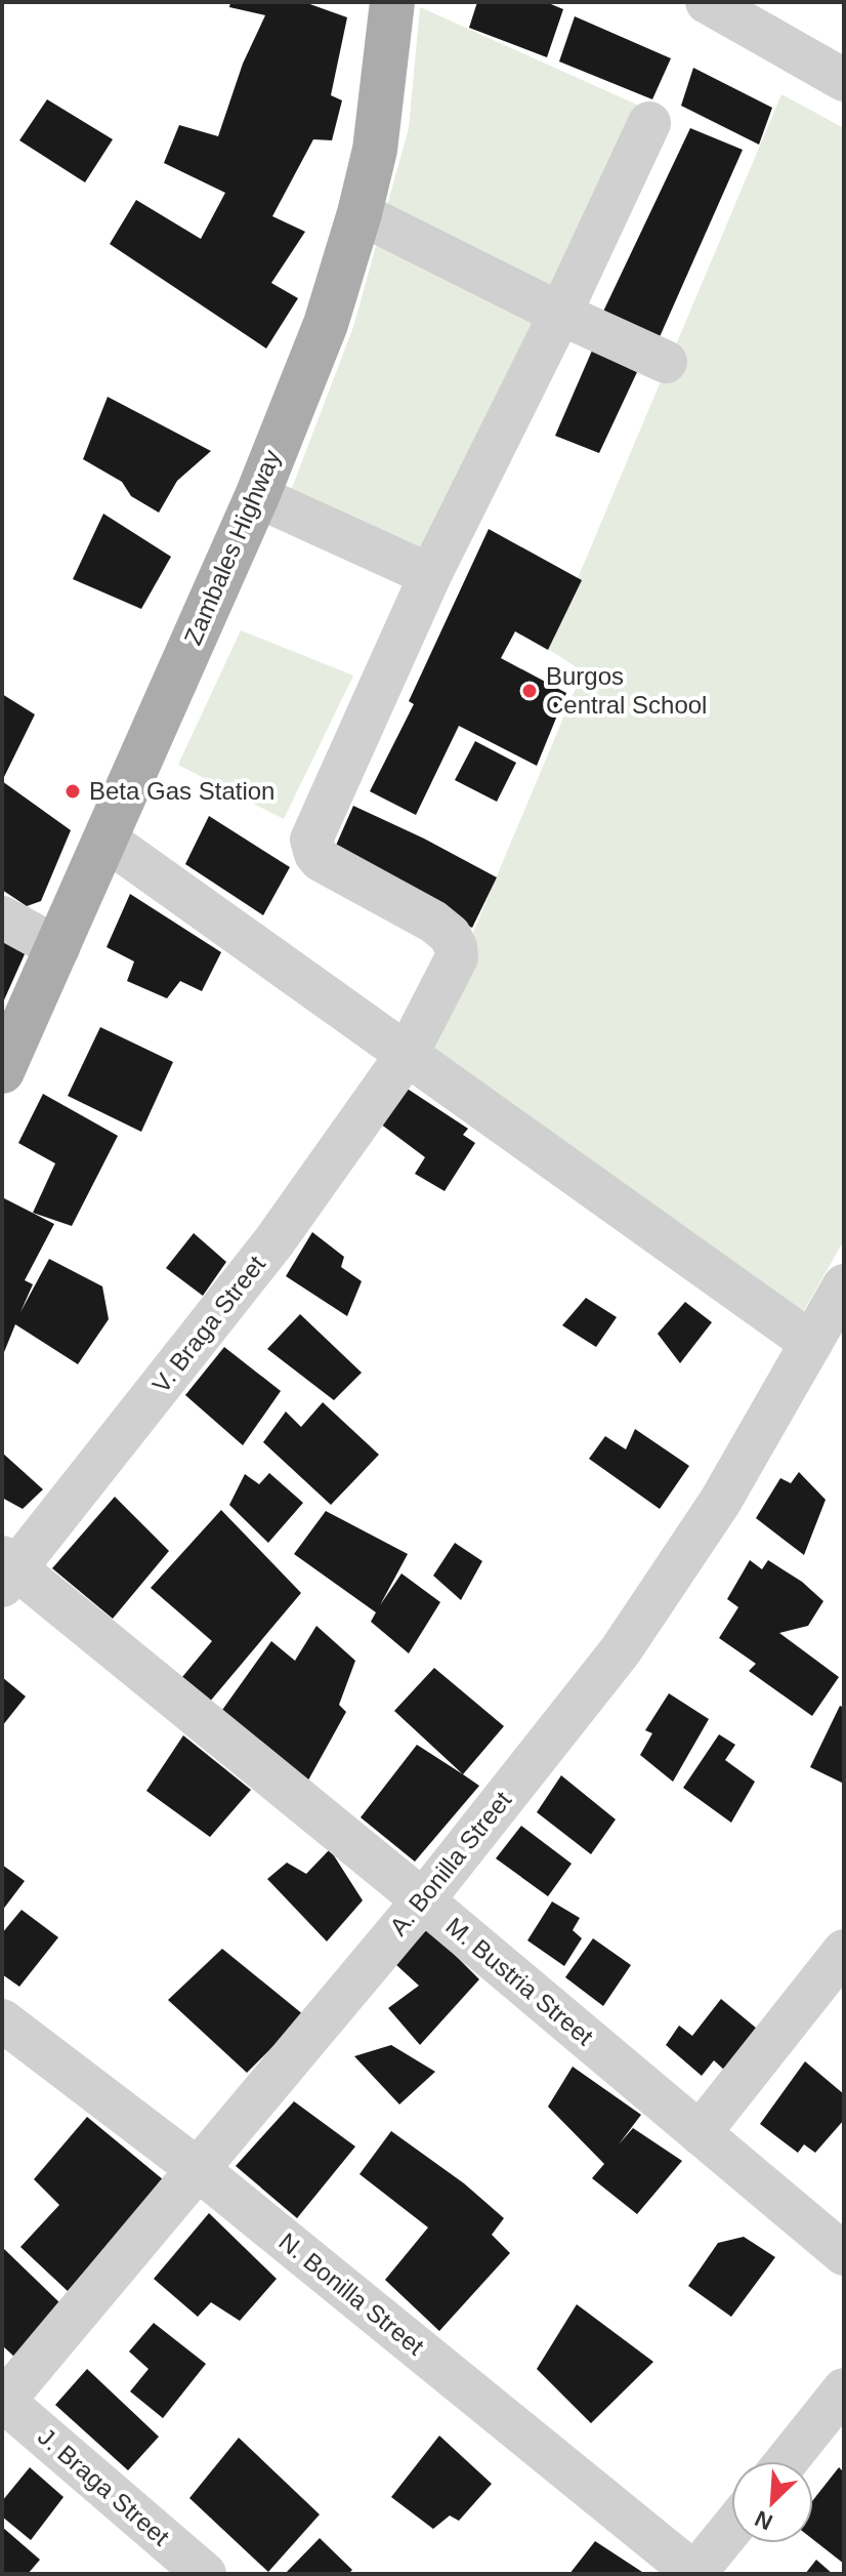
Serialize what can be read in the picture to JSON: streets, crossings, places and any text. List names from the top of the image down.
{
  "streets": {
    "main road": ["Zambales Highway"],
    "street": [
      "V. Braga Street",
      "A. Bonilla Street",
      "M. Bustria Street",
      "N. Bonilla Street",
      "J. Braga Street"
    ]
  },
  "crossings": [
    ["V. Braga Street", "M. Bustria Street"],
    ["A. Bonilla Street", "M. Bustria Street"],
    ["A. Bonilla Street", "N. Bonilla Street"],
    ["A. Bonilla Street", "J. Braga Street"]
  ],
  "places": ["Burgos Central School", "Beta Gas Station"],
  "north": "bottom left"
}
